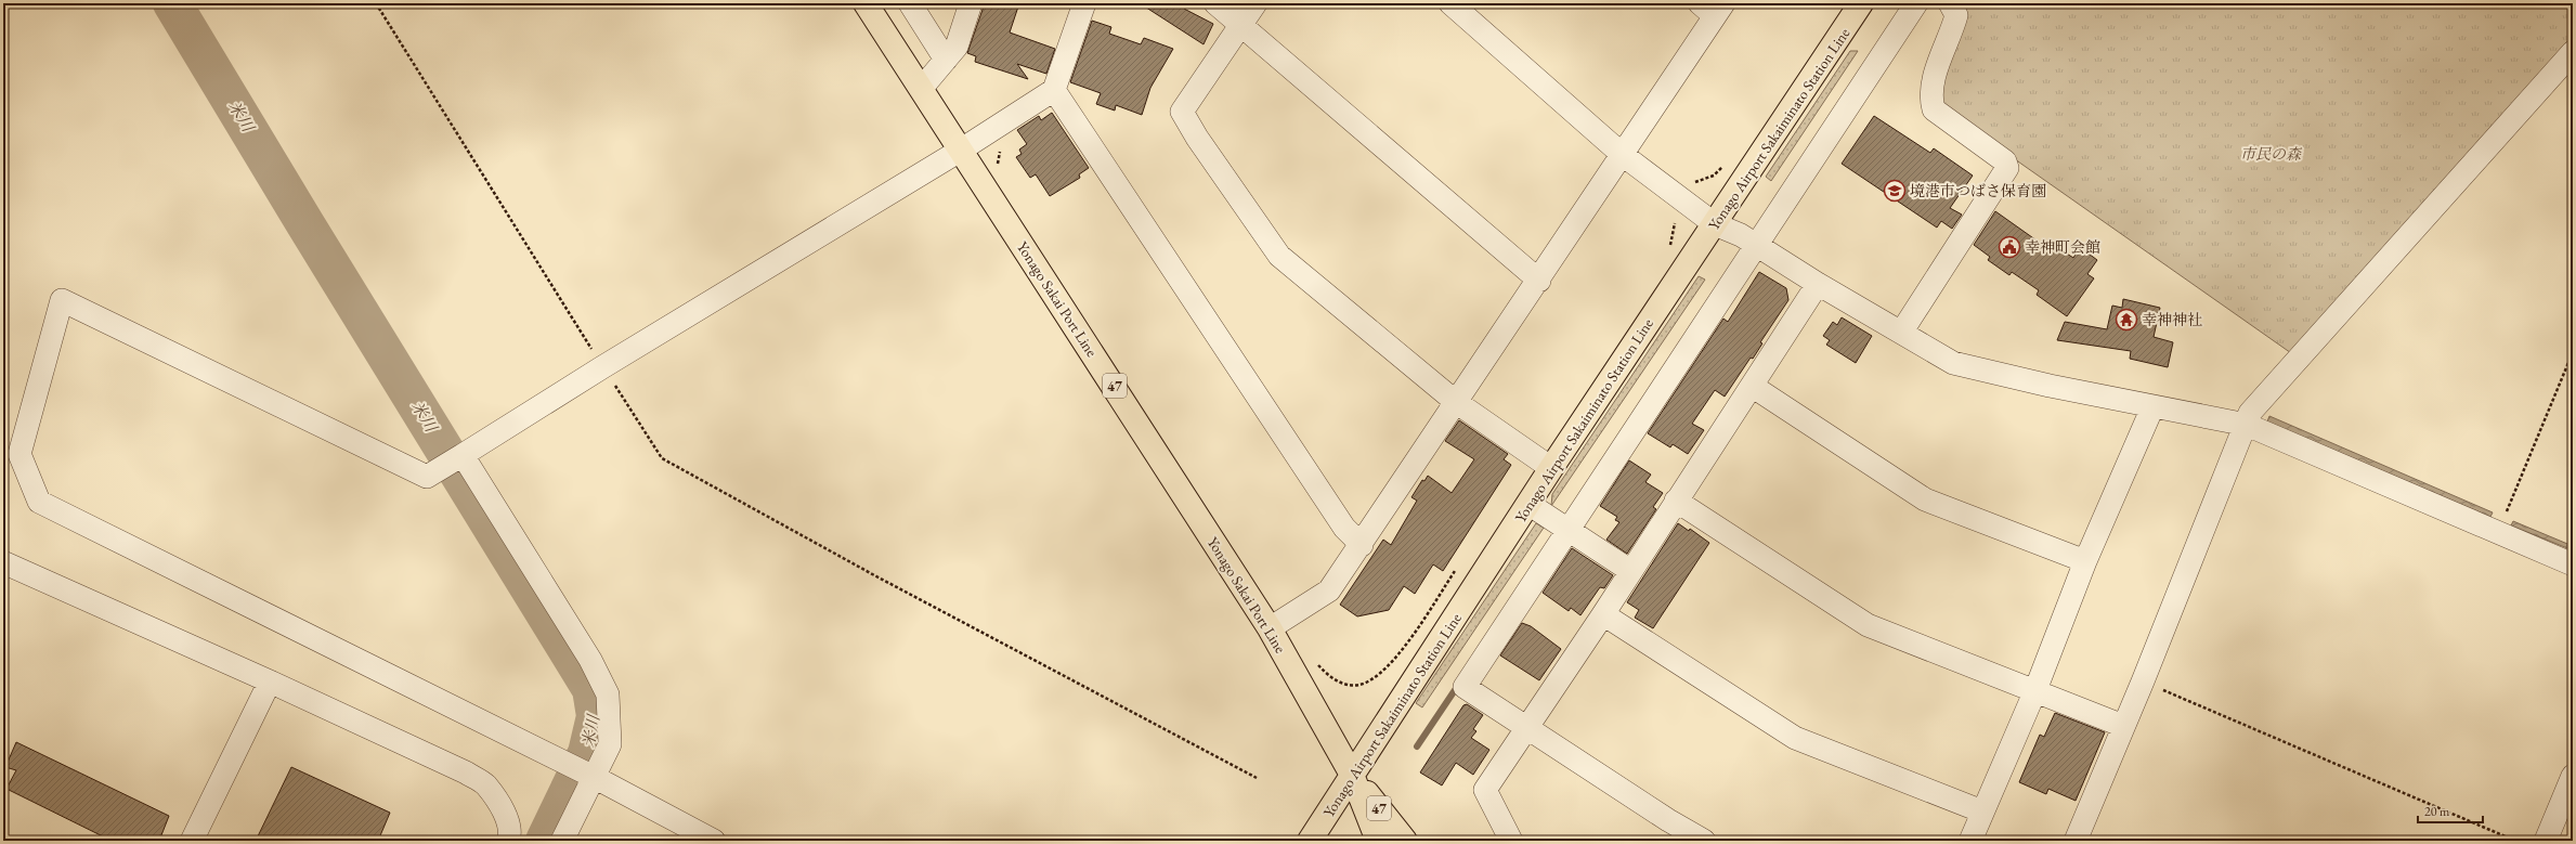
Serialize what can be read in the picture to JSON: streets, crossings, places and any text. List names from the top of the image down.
{
  "streets": {
    "main road": ["Yonago Airport Sakaiminato Station Line", "Yonago Sakai Port Line", "47"]
  },
  "crossings": [
    ["Yonago Airport Sakaiminato Station Line", "Yonago Sakai Port Line"]
  ],
  "water": ["米川"],
  "parks": ["市民の森"],
  "places": {
    "school or university": ["境港市つばさ保育園"],
    "public building": ["幸神町会館"],
    "temple": ["幸神神社"]
  },
  "scale_bar": "20 m"
}
